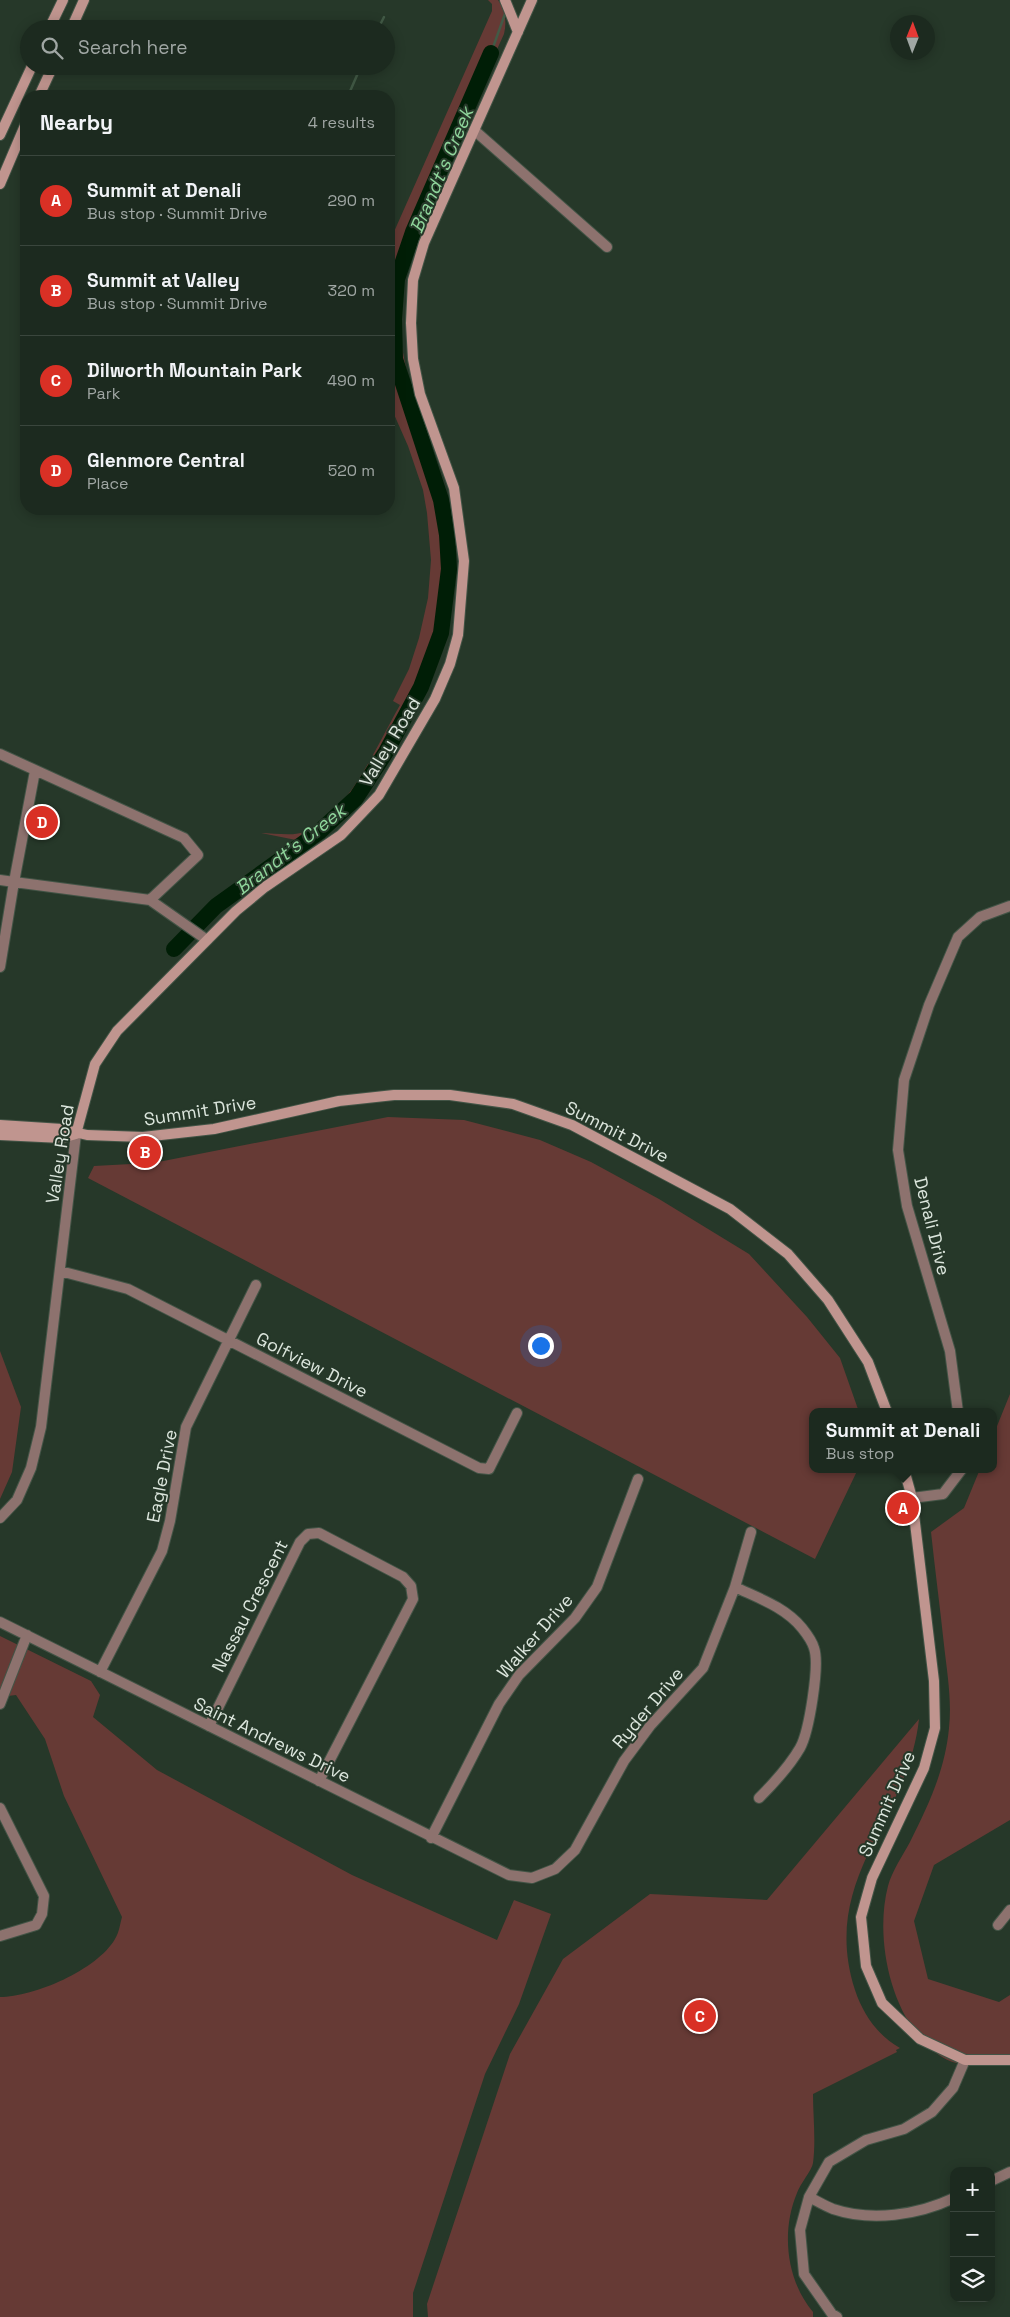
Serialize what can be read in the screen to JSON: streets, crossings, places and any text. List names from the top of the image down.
{
  "streets": {
    "street": [
      "Valley Road",
      "Summit Drive",
      "Denali Drive",
      "Golfview Drive",
      "Eagle Drive",
      "Nassau Crescent",
      "Walker Drive",
      "Ryder Drive",
      "Saint Andrews Drive"
    ]
  },
  "crossings": [
    ["Valley Road", "Summit Drive"],
    ["Valley Road", "Golfview Drive"],
    ["Golfview Drive", "Eagle Drive"],
    ["Eagle Drive", "Saint Andrews Drive"],
    ["Nassau Crescent", "Saint Andrews Drive"],
    ["Walker Drive", "Saint Andrews Drive"],
    ["Ryder Drive", "Saint Andrews Drive"]
  ],
  "water": ["Brandt's Creek"],
  "north": "top",
  "page": {
    "search": "Search here",
    "heading": ["Nearby", "4 results"],
    "list": [
      {
        "mark": "A",
        "name": "Summit at Denali",
        "note": "Bus stop · Summit Drive",
        "value": "290 m"
      },
      {
        "mark": "B",
        "name": "Summit at Valley",
        "note": "Bus stop · Summit Drive",
        "value": "320 m"
      },
      {
        "mark": "C",
        "name": "Dilworth Mountain Park",
        "note": "Park",
        "value": "490 m"
      },
      {
        "mark": "D",
        "name": "Glenmore Central",
        "note": "Place",
        "value": "520 m"
      }
    ],
    "pins": [
      "D",
      "B",
      "A",
      "C"
    ],
    "popup": ["Summit at Denali", "Bus stop"],
    "map_buttons": ["+", "−"]
  }
}
